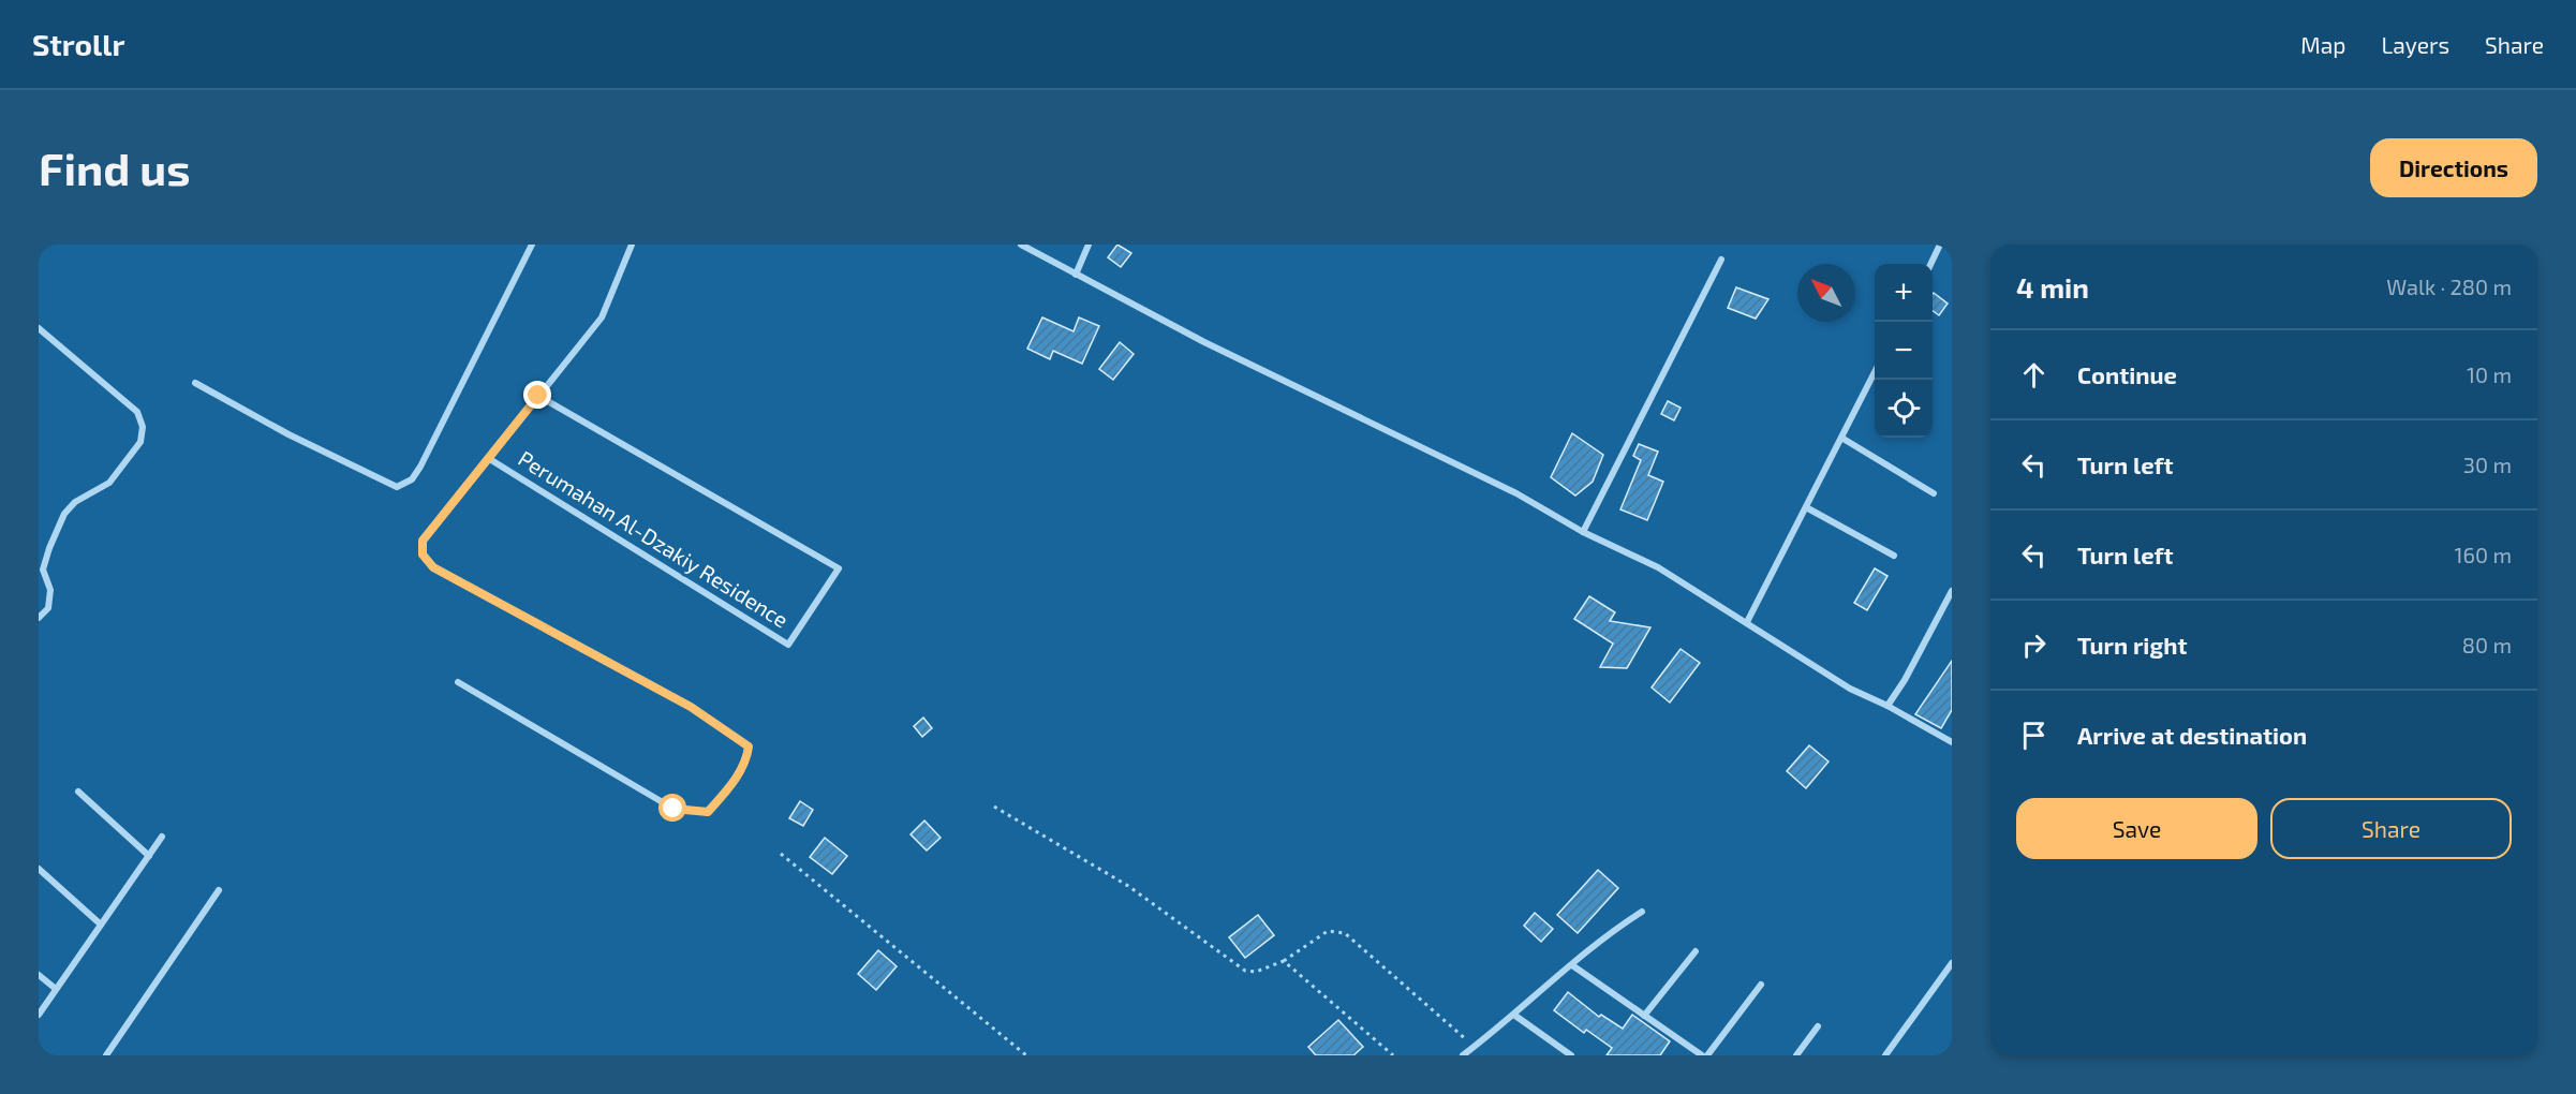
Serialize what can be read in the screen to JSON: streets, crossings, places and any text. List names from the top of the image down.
{
  "streets": {
    "street": ["Perumahan Al-Dzakiy Residence"]
  },
  "north": "top left",
  "page": {
    "header": "Strollr",
    "nav": ["Map", "Layers", "Share"],
    "buttons": [
      "Directions",
      ["Save", "Share"]
    ],
    "title": "Find us",
    "heading": ["4 min", "Walk · 280 m"],
    "map_buttons": ["+", "−"],
    "list": [
      ["Continue", "10 m"],
      ["Turn left", "30 m"],
      ["Turn left", "160 m"],
      ["Turn right", "80 m"],
      "Arrive at destination"
    ]
  }
}
